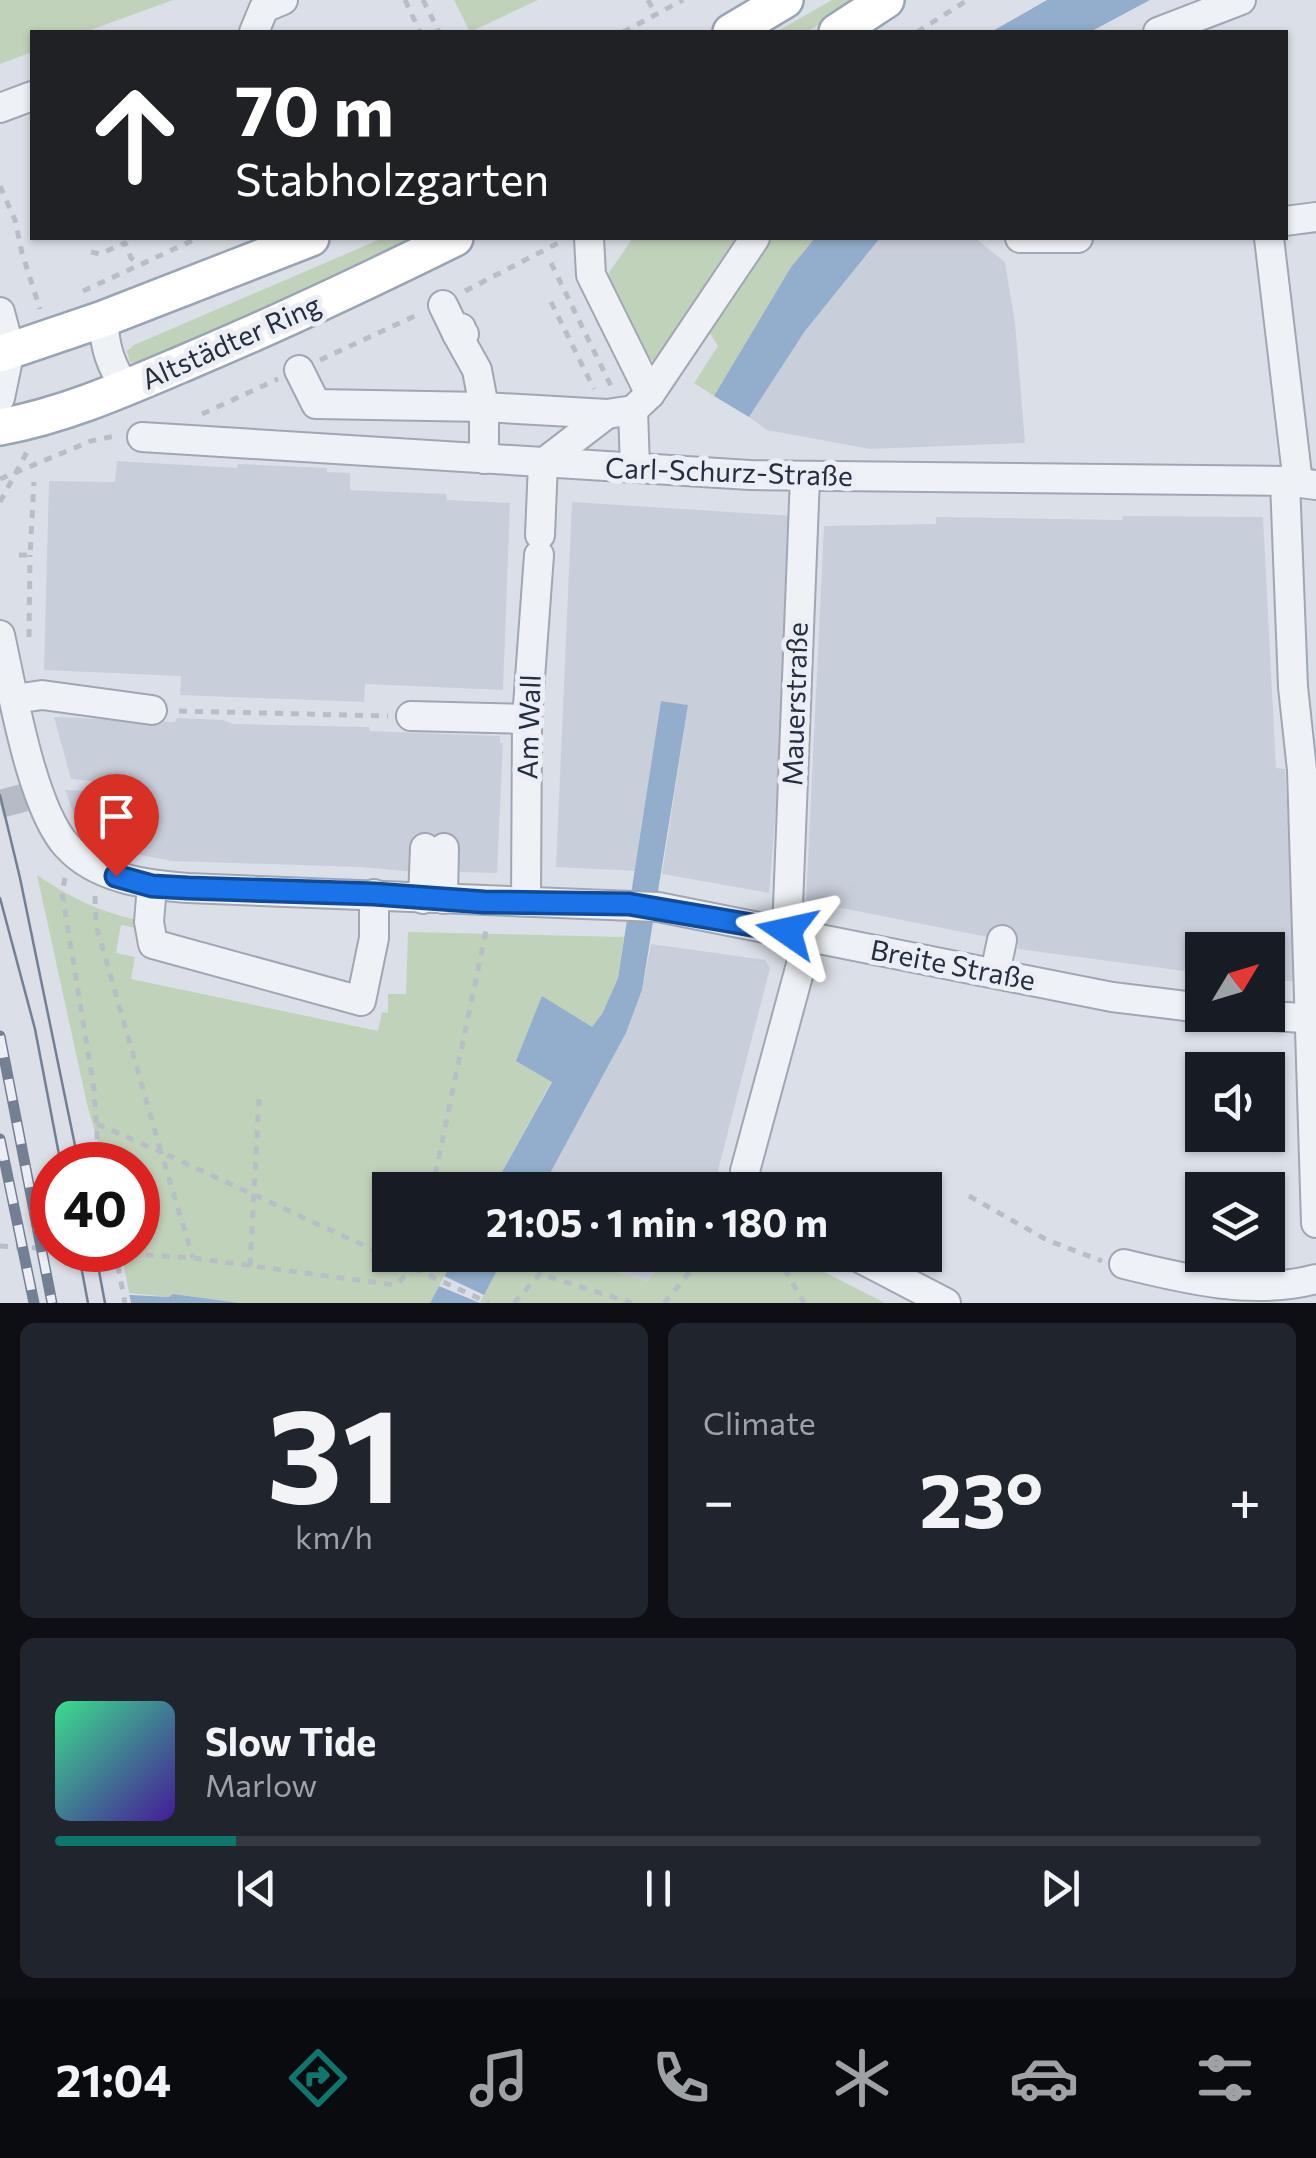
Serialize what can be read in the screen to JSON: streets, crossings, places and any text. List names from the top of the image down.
{
  "streets": {
    "main road": ["Altstädter Ring"],
    "street": [
      "Carl-Schurz-Straße",
      "Mauerstraße",
      "Am Wall",
      "Breite Straße"
    ]
  },
  "crossings": [
    ["Carl-Schurz-Straße", "Mauerstraße"],
    ["Carl-Schurz-Straße", "Am Wall"],
    ["Mauerstraße", "Breite Straße"],
    ["Am Wall", "Breite Straße"]
  ],
  "north": "top right",
  "page": {
    "turn": ["70 m", "Stabholzgarten"],
    "limit": "40",
    "trip": "21:05 · 1 min · 180 m",
    "tile": [
      ["31", "km/h"],
      "Climate"
    ],
    "heat": ["−", "23°", "+"],
    "song": ["Slow Tide", "Marlow"],
    "tabs": "21:04"
  }
}
